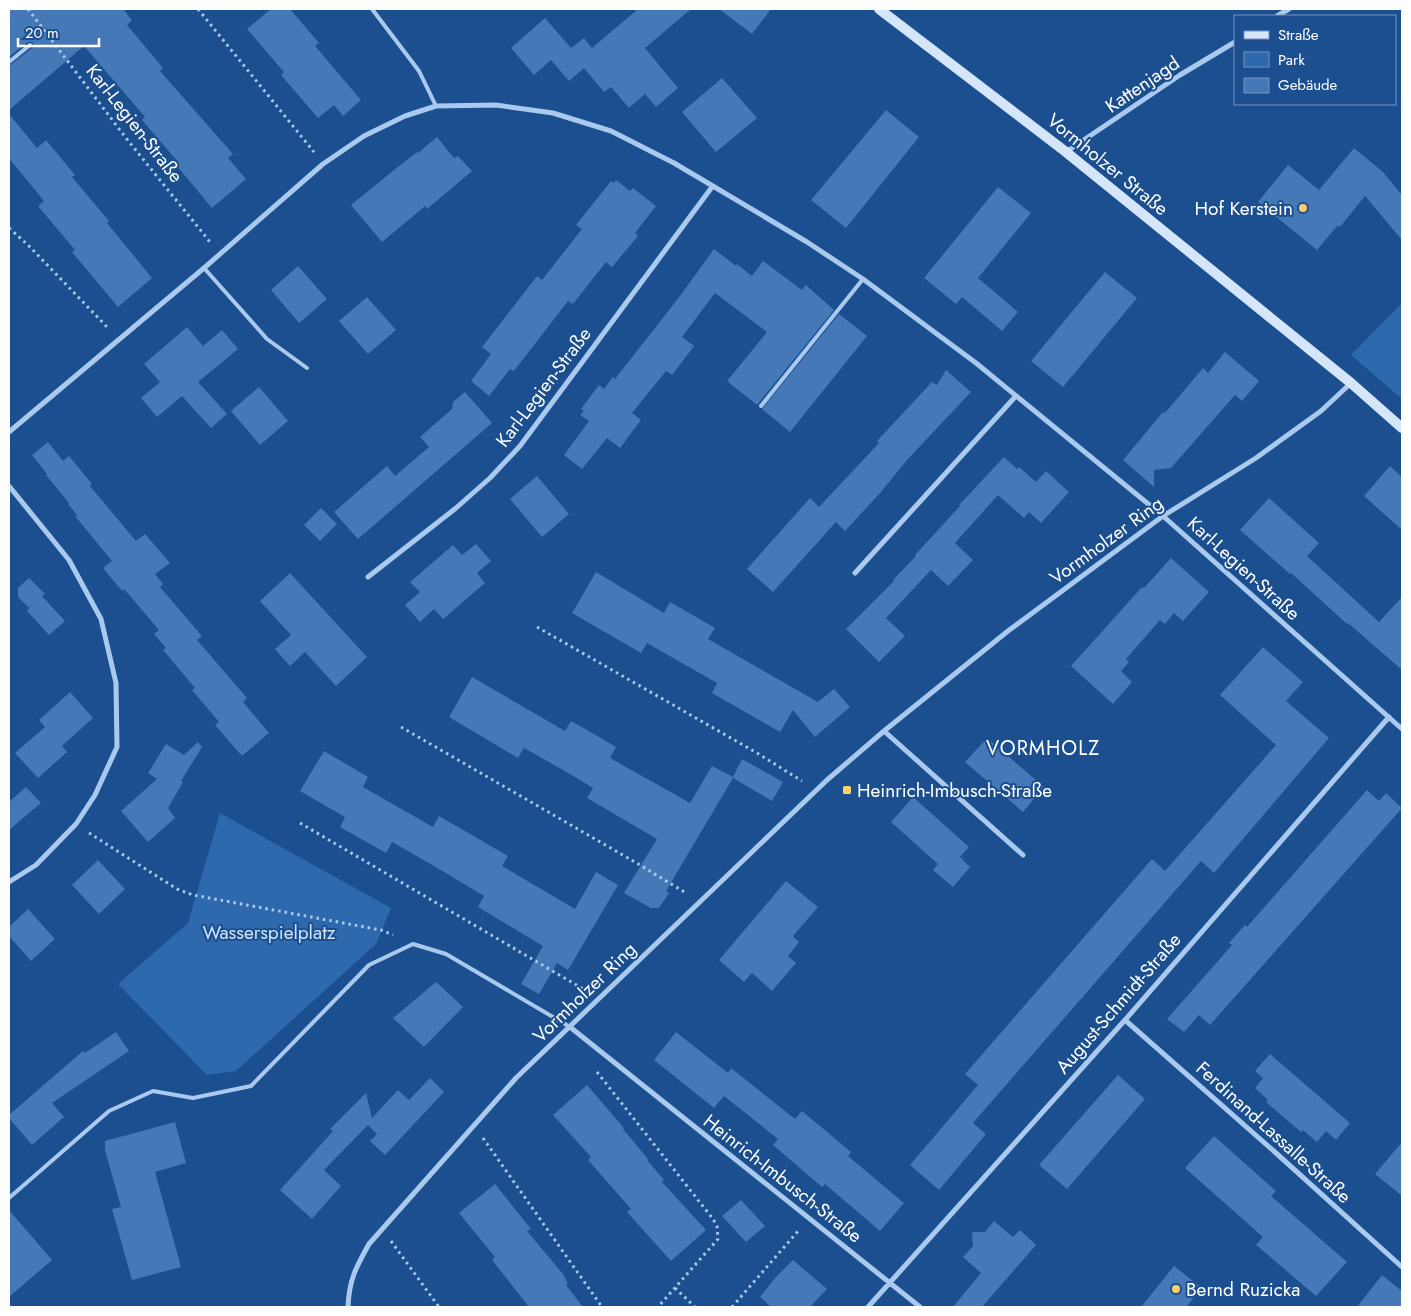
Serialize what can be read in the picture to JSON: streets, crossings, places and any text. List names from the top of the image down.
{
  "streets": {
    "main road": ["Vormholzer Straße"],
    "street": [
      "Kattenjagd",
      "Karl-Legien-Straße",
      "Vormholzer Ring",
      "August-Schmidt-Straße",
      "Ferdinand-Lassalle-Straße",
      "Heinrich-Imbusch-Straße"
    ]
  },
  "crossings": [
    ["Kattenjagd", "Vormholzer Straße"],
    ["Karl-Legien-Straße", "Vormholzer Ring"],
    ["Karl-Legien-Straße", "August-Schmidt-Straße"],
    ["Vormholzer Straße", "Vormholzer Ring"],
    ["Vormholzer Ring", "Heinrich-Imbusch-Straße"],
    ["August-Schmidt-Straße", "Ferdinand-Lassalle-Straße"],
    ["August-Schmidt-Straße", "Heinrich-Imbusch-Straße"]
  ],
  "districts": ["VORMHOLZ"],
  "parks": ["Wasserspielplatz"],
  "places": {
    "other": ["Hof Kerstein", "Bernd Ruzicka"],
    "transit": ["Heinrich-Imbusch-Straße"]
  },
  "legend": ["Straße", "Park", "Gebäude"],
  "scale_bar": "20 m"
}
